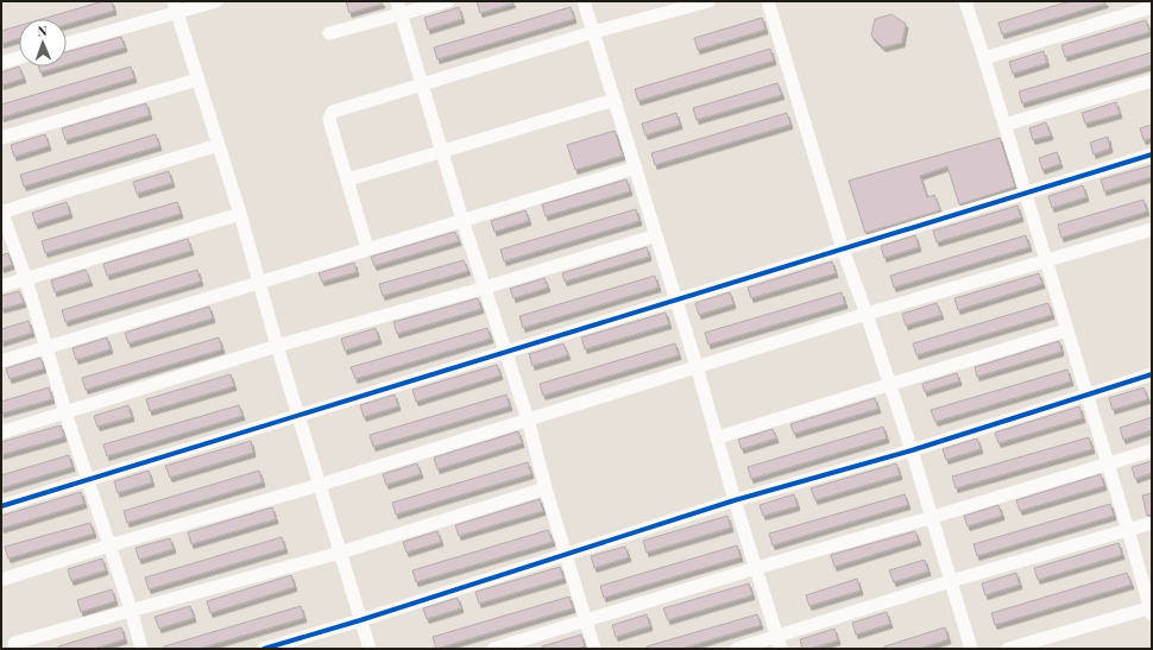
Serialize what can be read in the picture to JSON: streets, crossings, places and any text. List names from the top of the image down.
{
  "north": "top"
}
